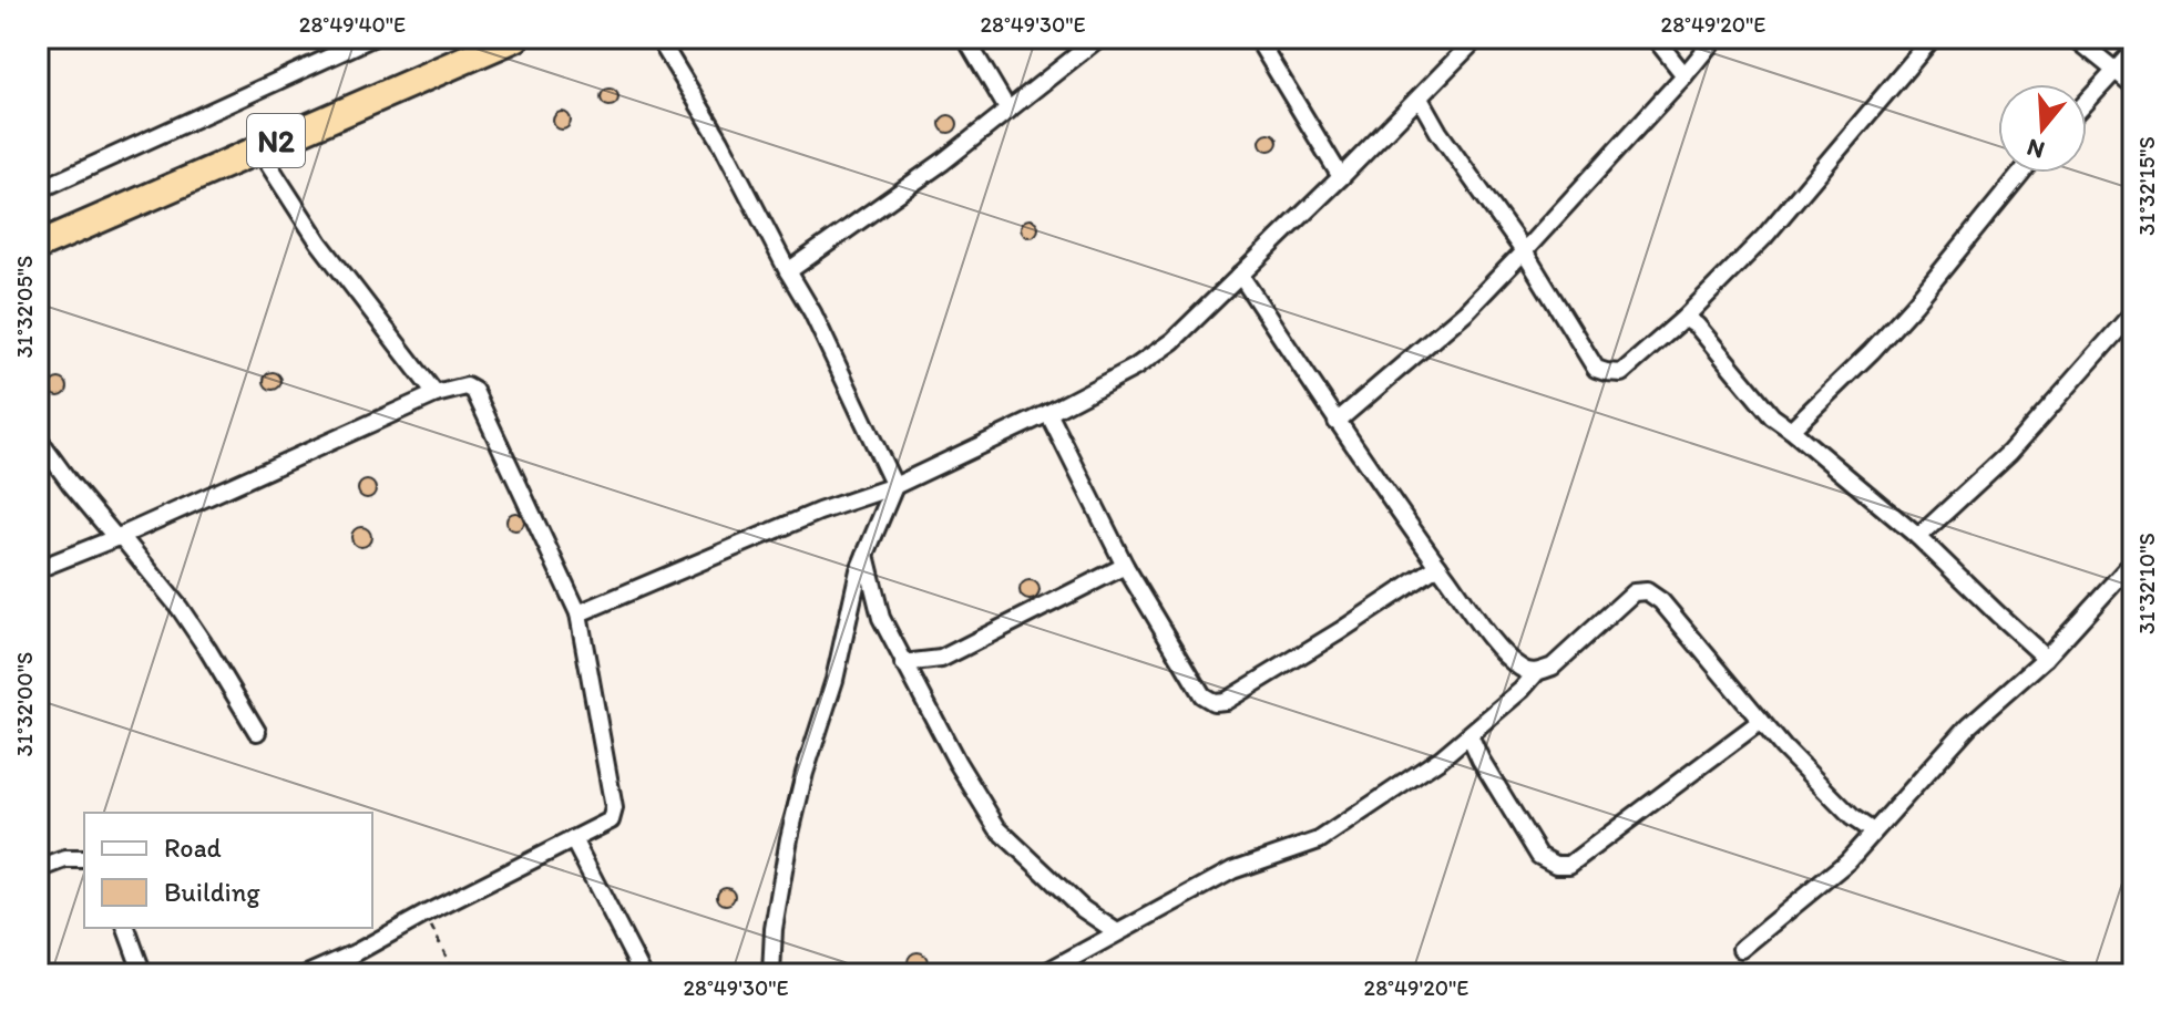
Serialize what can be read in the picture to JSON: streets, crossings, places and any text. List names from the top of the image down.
{
  "streets": {
    "highway": ["N2"]
  },
  "legend": ["Road", "Building"],
  "north": "bottom",
  "coordinates": [
    "28°49'40\"E",
    "28°49'30\"E",
    "28°49'20\"E",
    "31°32'15\"S",
    "31°32'05\"S",
    "31°32'10\"S",
    "31°32'00\"S"
  ]
}
